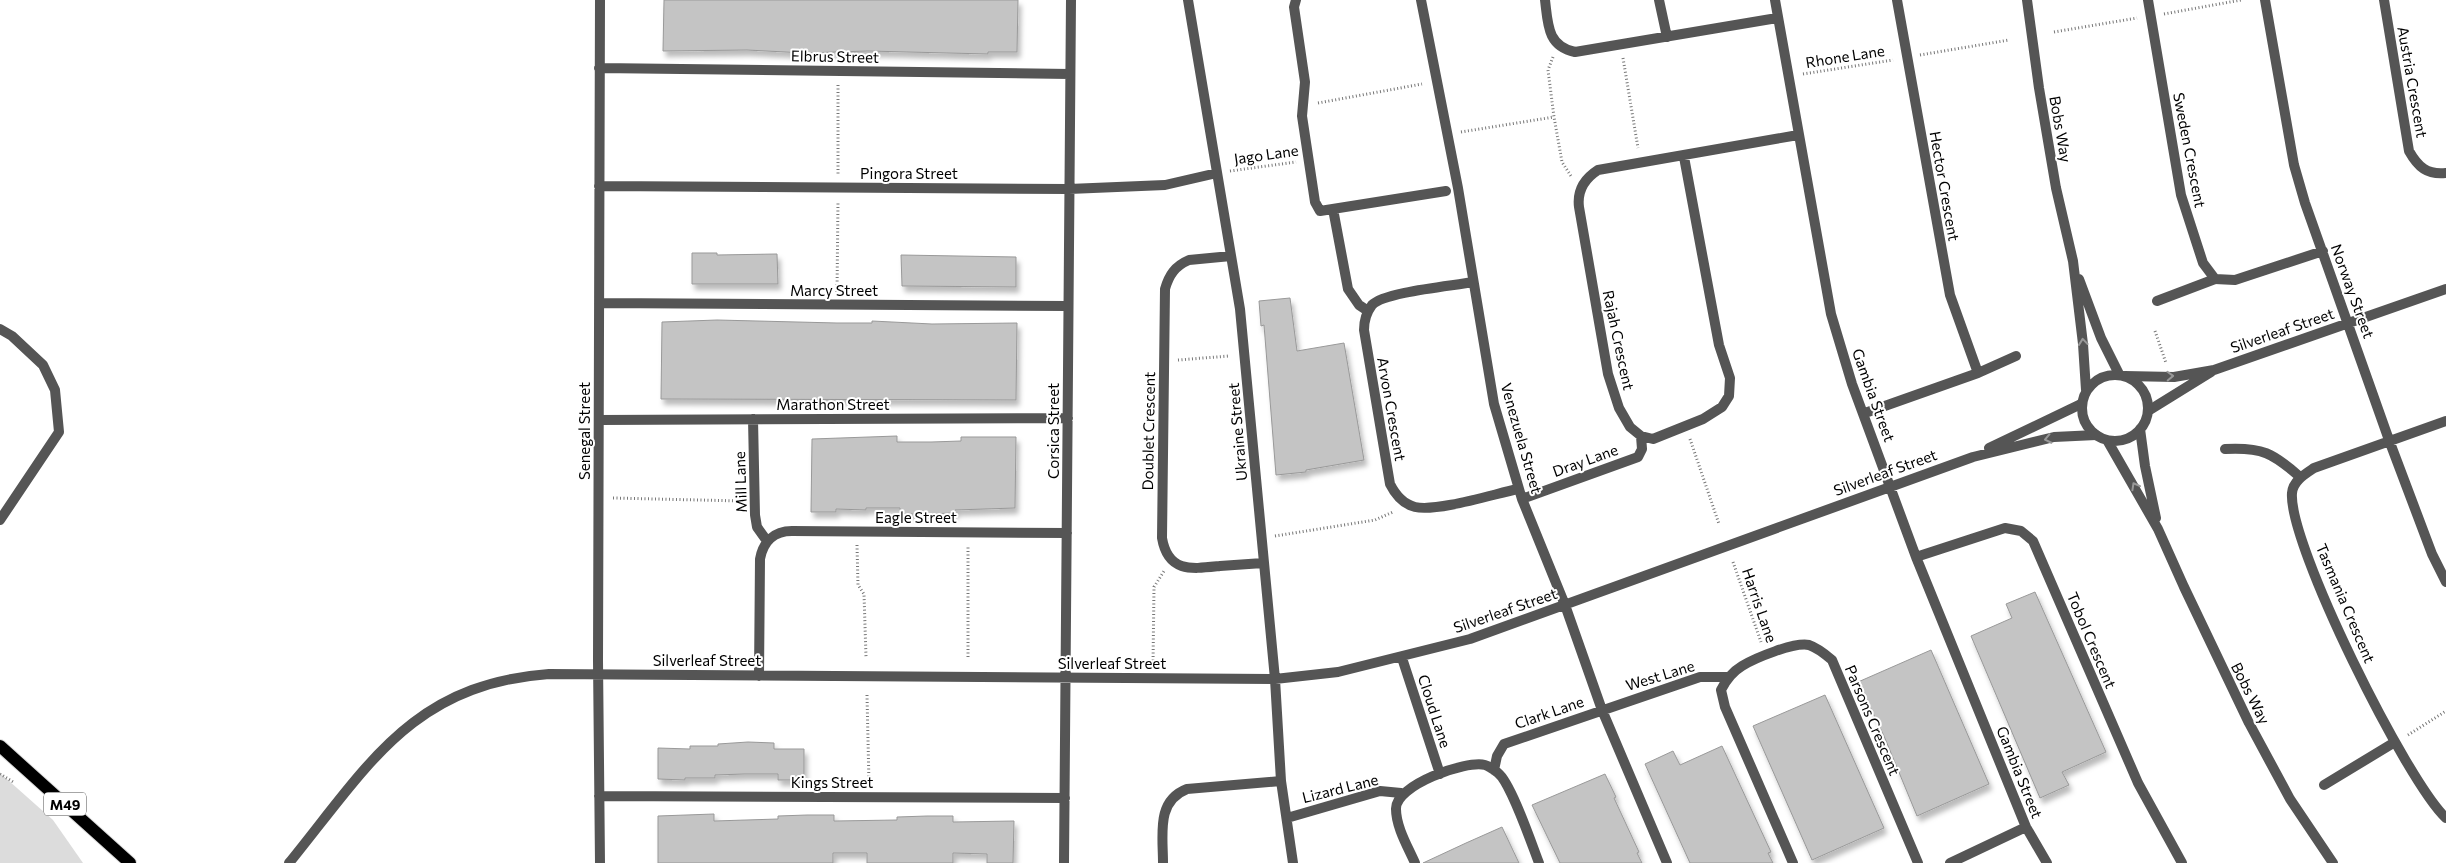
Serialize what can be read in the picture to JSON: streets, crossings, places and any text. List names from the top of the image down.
{
  "streets": {
    "main road": ["M49"],
    "street": [
      "Elbrus Street",
      "Austria Crescent",
      "Bobs Way",
      "Sweden Crescent",
      "Pingora Street",
      "Hector Crescent",
      "Marcy Street",
      "Norway Street",
      "Silverleaf Street",
      "Rajah Crescent",
      "Gambia Street",
      "Marathon Street",
      "Arvon Crescent",
      "Senegal Street",
      "Corsica Street",
      "Doublet Crescent",
      "Ukraine Street",
      "Venezuela Street",
      "Dray Lane",
      "Mill Lane",
      "Eagle Street",
      "Tasmania Crescent",
      "Tobol Crescent",
      "West Lane",
      "Cloud Lane",
      "Clark Lane",
      "Parsons Crescent",
      "Kings Street",
      "Lizard Lane"
    ],
    "path": ["Rhone Lane", "Jago Lane", "Harris Lane"]
  },
  "crossings": [
    ["Elbrus Street", "Senegal Street"],
    ["Elbrus Street", "Corsica Street"],
    ["Bobs Way", "Silverleaf Street"],
    ["Jago Lane", "Pingora Street"],
    ["Jago Lane", "Ukraine Street"],
    ["Pingora Street", "Senegal Street"],
    ["Pingora Street", "Corsica Street"],
    ["Pingora Street", "Ukraine Street"],
    ["Marcy Street", "Senegal Street"],
    ["Marcy Street", "Corsica Street"],
    ["Norway Street", "Silverleaf Street"],
    ["Silverleaf Street", "Gambia Street"],
    ["Silverleaf Street", "Senegal Street"],
    ["Silverleaf Street", "Corsica Street"],
    ["Silverleaf Street", "Ukraine Street"],
    ["Silverleaf Street", "Venezuela Street"],
    ["Silverleaf Street", "Cloud Lane"],
    ["Rajah Crescent", "Gambia Street"],
    ["Rajah Crescent", "Dray Lane"],
    ["Gambia Street", "Tobol Crescent"],
    ["Marathon Street", "Senegal Street"],
    ["Marathon Street", "Corsica Street"],
    ["Marathon Street", "Mill Lane"],
    ["Arvon Crescent", "Venezuela Street"],
    ["Arvon Crescent", "Dray Lane"],
    ["Senegal Street", "Kings Street"],
    ["Corsica Street", "Eagle Street"],
    ["Corsica Street", "Kings Street"],
    ["Doublet Crescent", "Ukraine Street"],
    ["Ukraine Street", "Lizard Lane"],
    ["Venezuela Street", "Dray Lane"],
    ["Venezuela Street", "West Lane"],
    ["Venezuela Street", "Clark Lane"],
    ["Mill Lane", "Eagle Street"],
    ["Harris Lane", "Parsons Crescent"],
    ["West Lane", "Clark Lane"],
    ["West Lane", "Parsons Crescent"]
  ]
}
